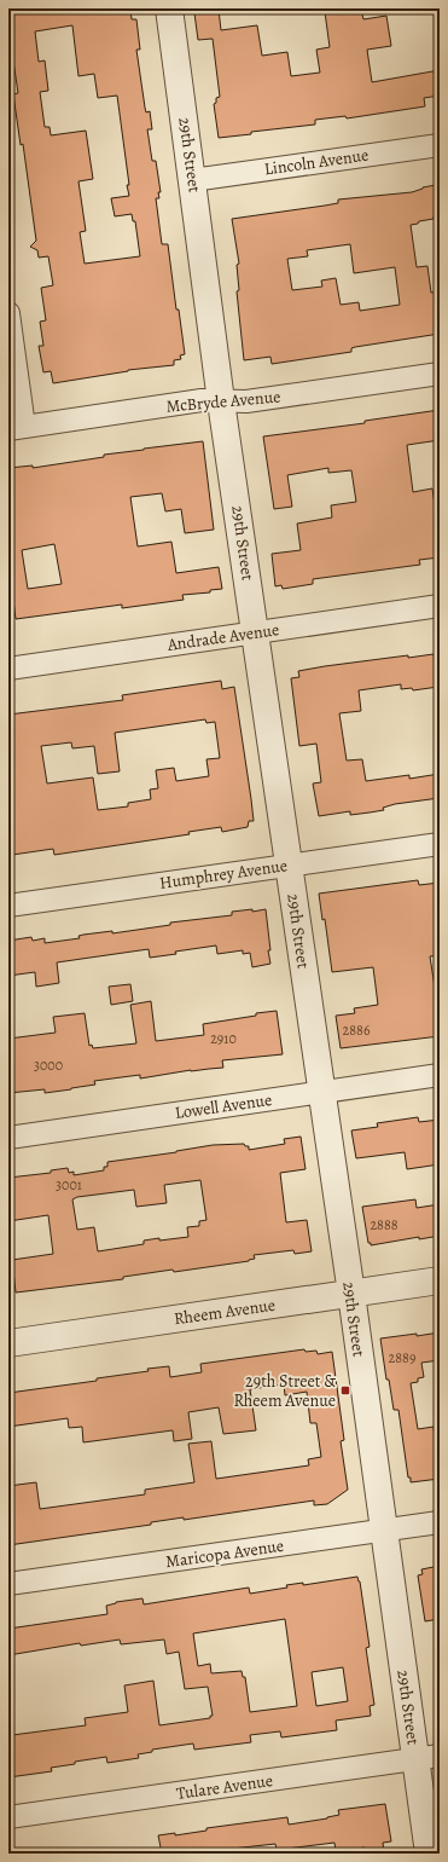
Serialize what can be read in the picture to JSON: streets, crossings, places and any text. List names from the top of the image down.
{
  "streets": {
    "street": [
      "29th Street",
      "Lincoln Avenue",
      "McBryde Avenue",
      "Andrade Avenue",
      "Humphrey Avenue",
      "Lowell Avenue",
      "Rheem Avenue",
      "Maricopa Avenue",
      "Tulare Avenue"
    ]
  },
  "crossings": [
    ["29th Street", "Lincoln Avenue"],
    ["29th Street", "McBryde Avenue"],
    ["29th Street", "Andrade Avenue"],
    ["29th Street", "Humphrey Avenue"],
    ["29th Street", "Lowell Avenue"],
    ["29th Street", "Rheem Avenue"],
    ["29th Street", "Maricopa Avenue"],
    ["29th Street", "Tulare Avenue"]
  ],
  "places": {
    "transit": ["29th Street & Rheem Avenue"]
  },
  "house_numbers": [
    "2886",
    "2910",
    "3000",
    "3001",
    "2888",
    "2889"
  ]
}
